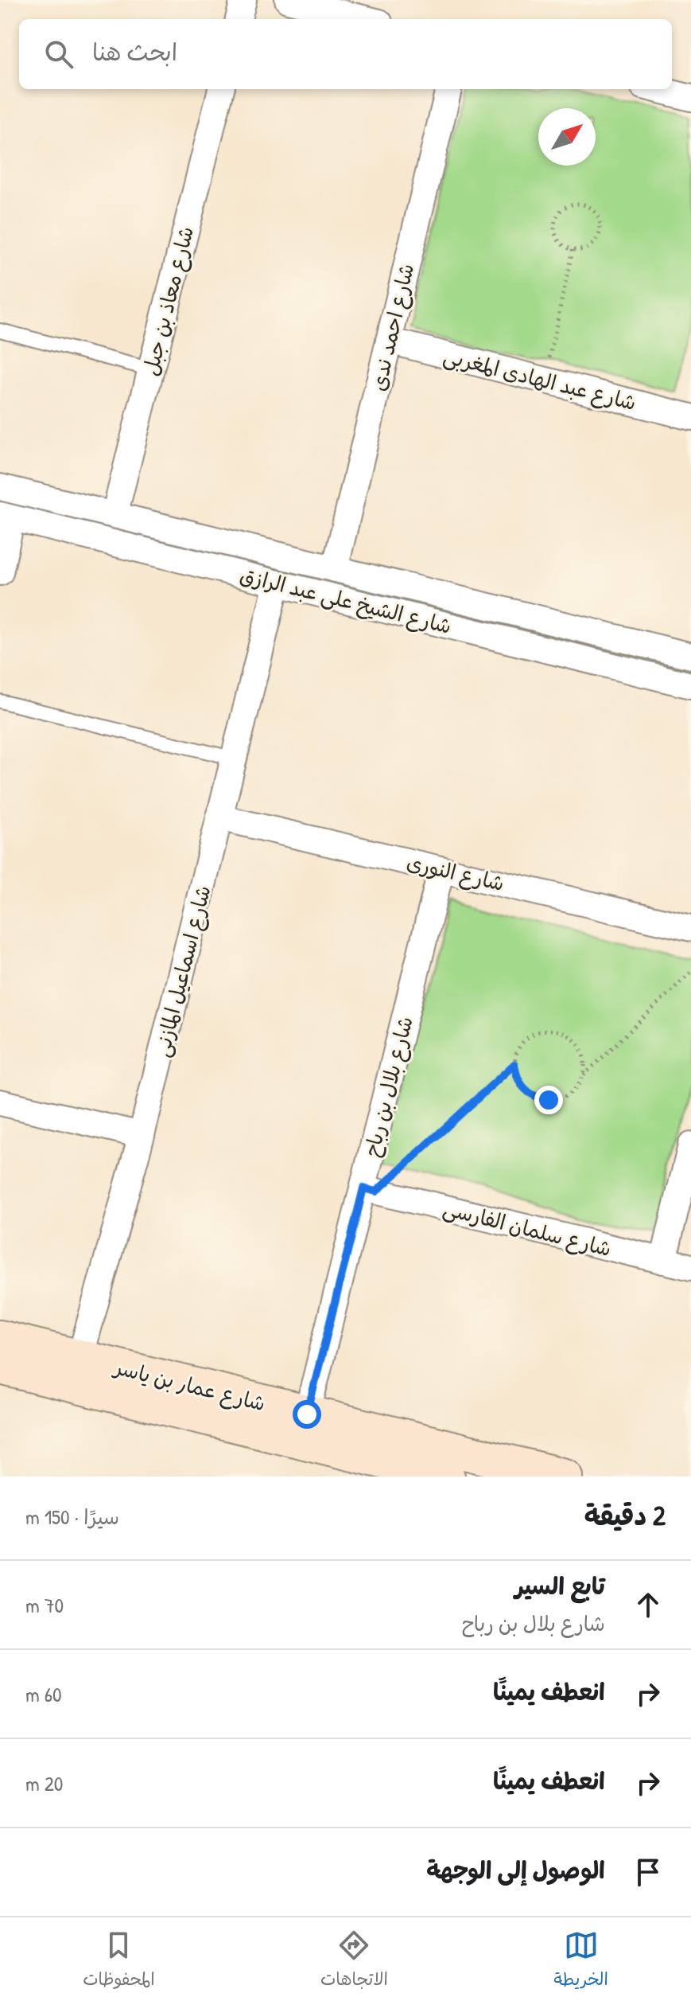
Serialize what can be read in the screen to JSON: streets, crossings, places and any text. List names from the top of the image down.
{
  "streets": {
    "street": [
      "شارع معاذ بن جبل",
      "شارع احمد ندى",
      "شارع عبد الهادى المغربى",
      "شارع الشيخ على عبد الرازق",
      "شارع النورى",
      "شارع اسماعيل المازنى",
      "شارع بلال بن رباح",
      "شارع سلمان الفارسى",
      "شارع عمار بن ياسر"
    ]
  },
  "crossings": [
    ["شارع معاذ بن جبل", "شارع الشيخ على عبد الرازق"],
    ["شارع احمد ندى", "شارع عبد الهادى المغربى"],
    ["شارع احمد ندى", "شارع الشيخ على عبد الرازق"],
    ["شارع الشيخ على عبد الرازق", "شارع اسماعيل المازنى"],
    ["شارع النورى", "شارع اسماعيل المازنى"],
    ["شارع النورى", "شارع بلال بن رباح"],
    ["شارع اسماعيل المازنى", "شارع عمار بن ياسر"],
    ["شارع بلال بن رباح", "شارع سلمان الفارسى"],
    ["شارع بلال بن رباح", "شارع عمار بن ياسر"]
  ],
  "north": "top right",
  "page": {
    "search": "ابحث هنا",
    "heading": ["2 دقيقة", "سيرًا · 150 m"],
    "list": [
      ["تابع السير", "شارع بلال بن رباح", "70 m"],
      ["انعطف يمينًا", "60 m"],
      ["انعطف يمينًا", "20 m"],
      "الوصول إلى الوجهة"
    ],
    "nav": ["الخريطة", "الاتجاهات", "المحفوظات"]
  }
}
